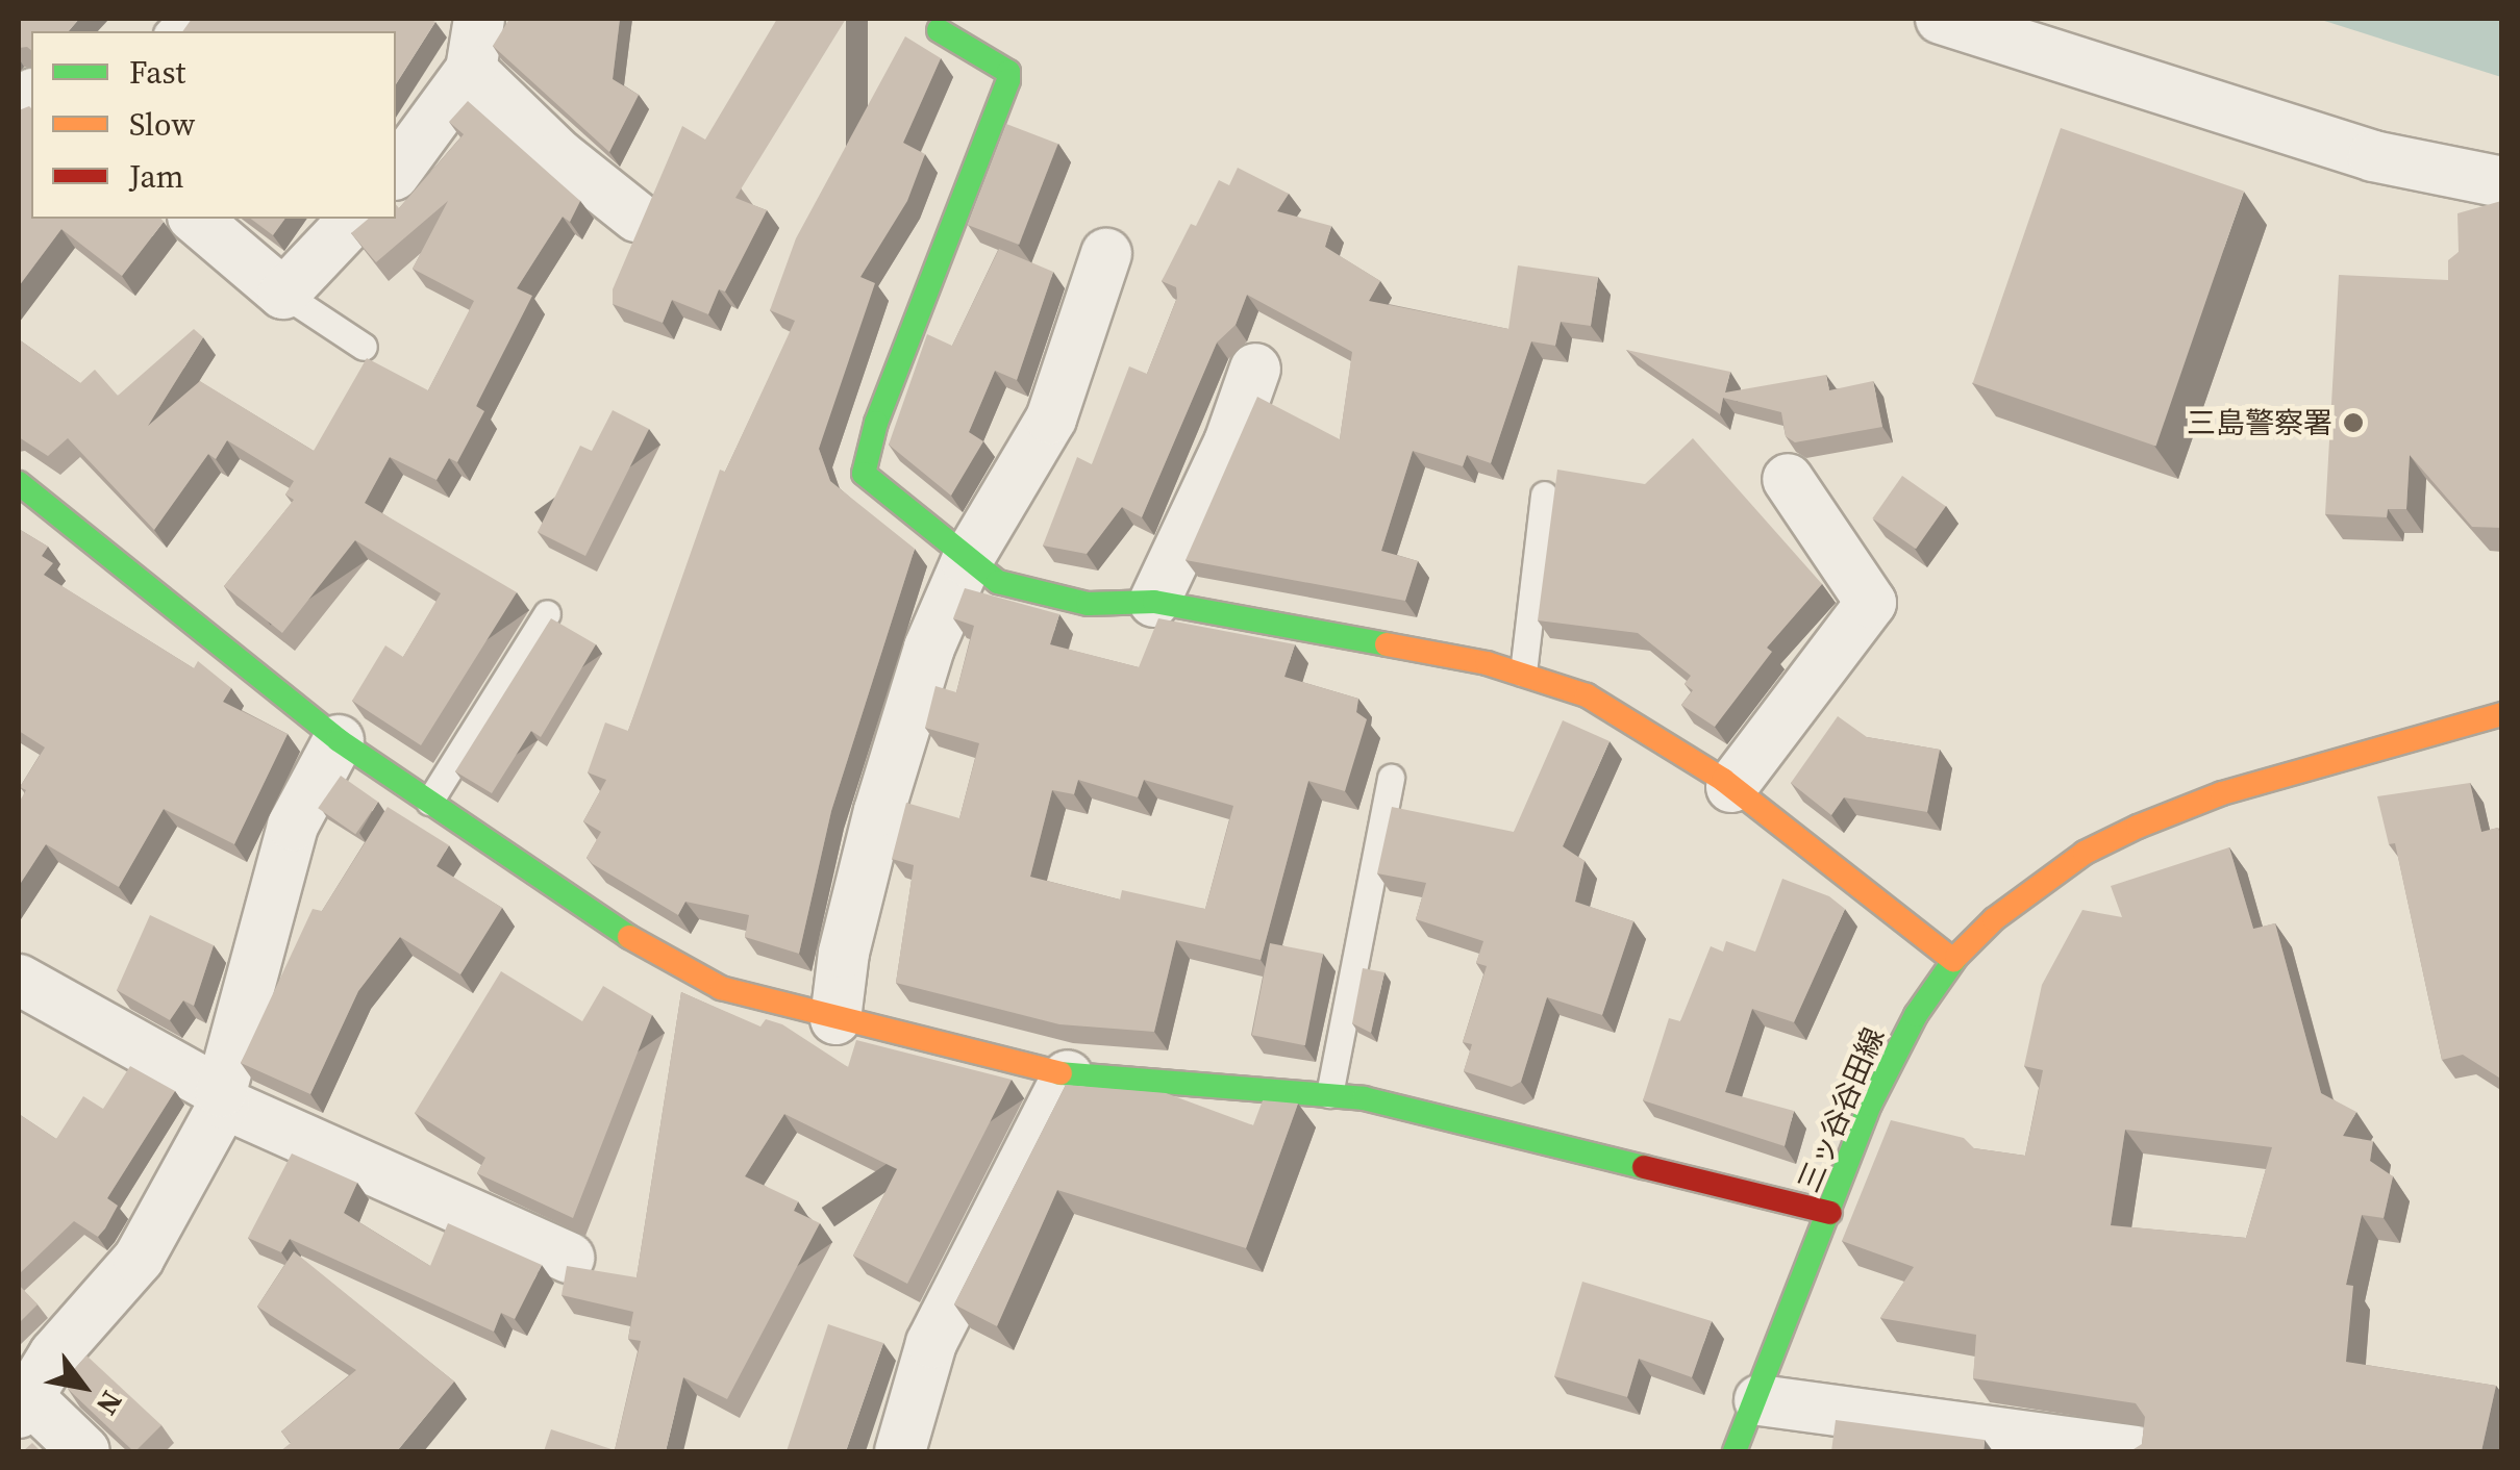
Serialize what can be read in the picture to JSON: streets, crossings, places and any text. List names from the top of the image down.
{
  "streets": {
    "street": ["三ッ谷谷田線"]
  },
  "places": ["三島警察署"],
  "legend": ["Fast", "Slow", "Jam"],
  "north": "bottom right"
}
